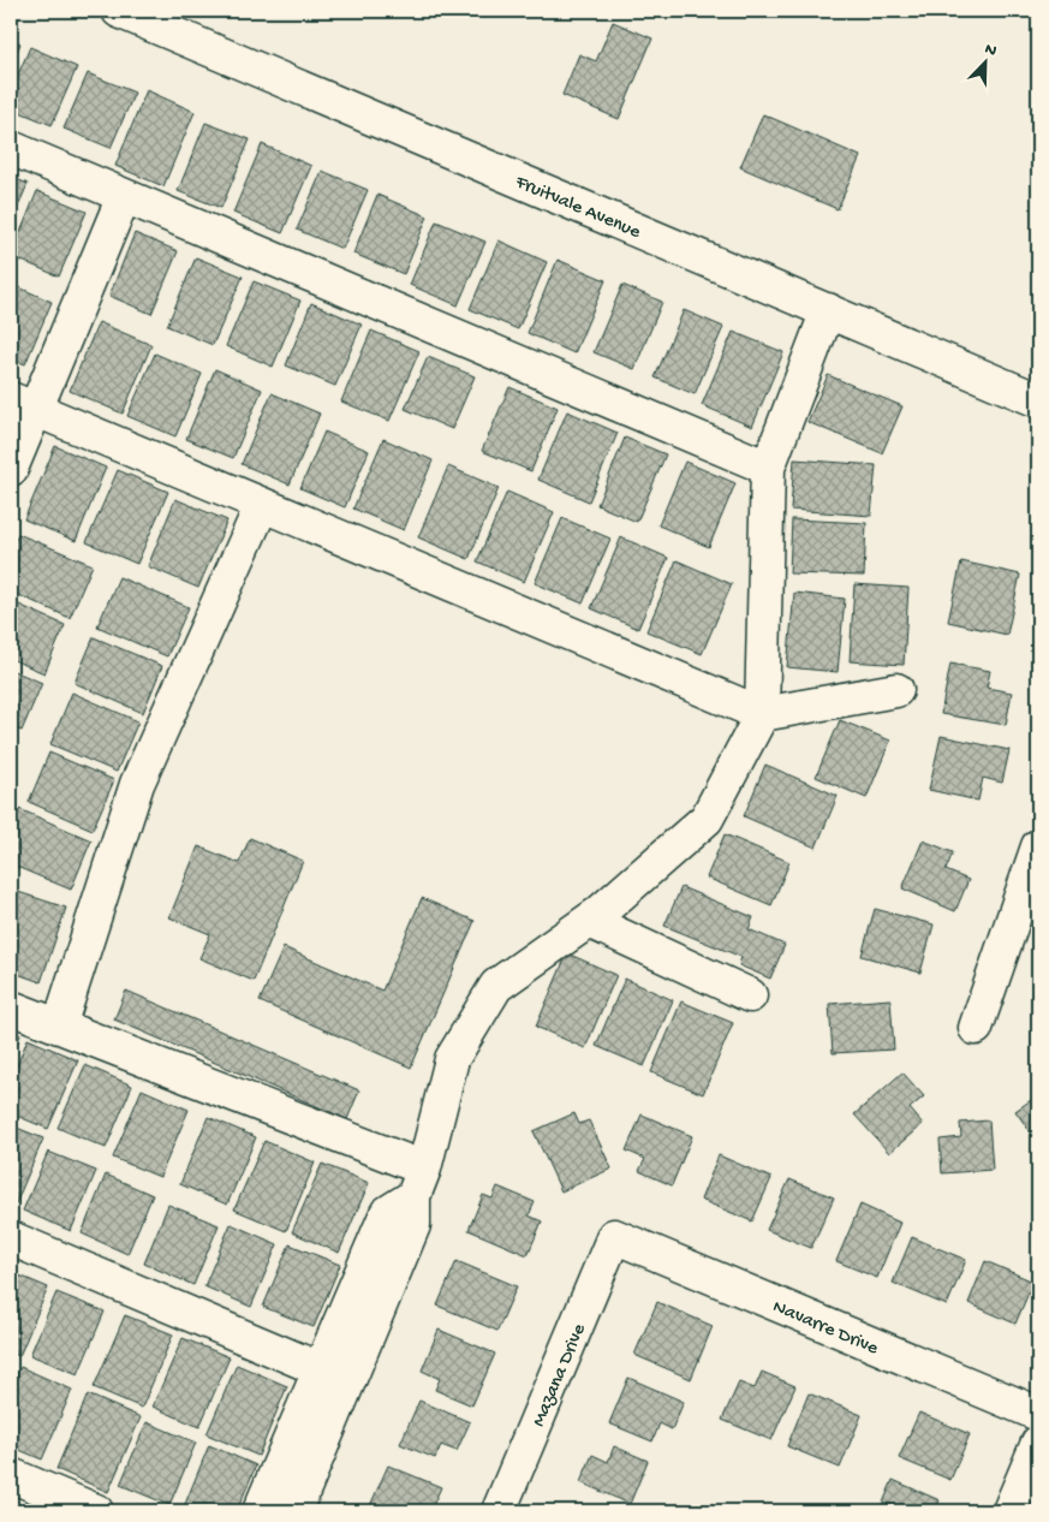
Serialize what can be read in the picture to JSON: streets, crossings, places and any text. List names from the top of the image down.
{
  "streets": {
    "street": ["Fruitvale Avenue", "Navarre Drive", "Mazana Drive"]
  },
  "crossings": [
    ["Navarre Drive", "Mazana Drive"]
  ],
  "north": "top right"
}
